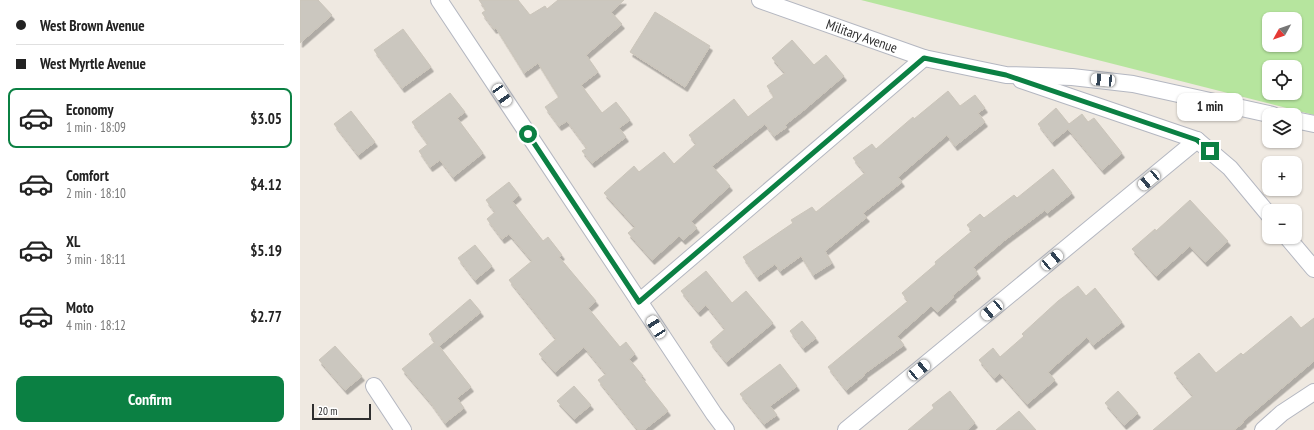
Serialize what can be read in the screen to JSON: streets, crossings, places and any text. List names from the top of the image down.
{
  "streets": {
    "street": ["Military Avenue"]
  },
  "scale_bar": "20 m",
  "north": "bottom left",
  "page": {
    "banner": ["West Brown Avenue", "West Myrtle Avenue"],
    "map_buttons": ["+", "−"],
    "list": [
      {
        "name": "Economy",
        "note": "1 min · 18:09",
        "value": "$3.05"
      },
      {
        "name": "Comfort",
        "note": "2 min · 18:10",
        "value": "$4.12"
      },
      {
        "name": "XL",
        "note": "3 min · 18:11",
        "value": "$5.19"
      },
      {
        "name": "Moto",
        "note": "4 min · 18:12",
        "value": "$2.77"
      }
    ],
    "bubble": "1 min",
    "buttons": "Confirm",
    "scale": "20 m"
  }
}
